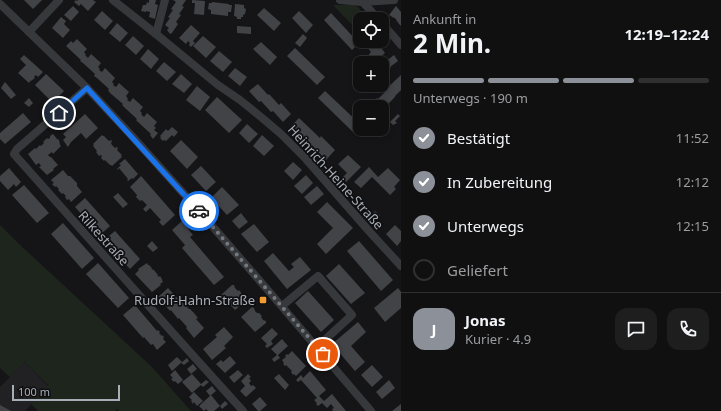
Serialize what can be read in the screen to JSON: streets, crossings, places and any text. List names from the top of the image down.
{
  "streets": {
    "street": ["Heinrich-Heine-Straße", "Rilkestraße"]
  },
  "places": {
    "transit": ["Rudolf-Hahn-Straße"]
  },
  "scale_bar": "100 m",
  "page": {
    "heading": ["2 Min.", "Ankunft in", "12:19–12:24"],
    "panel": ["Jonas", "Kurier · 4.9"],
    "map_buttons": ["+", "−"],
    "bar": "Unterwegs · 190 m",
    "list": [
      ["Bestätigt", "11:52"],
      ["In Zubereitung", "12:12"],
      ["Unterwegs", "12:15"],
      "Geliefert"
    ],
    "round": "J",
    "scale": "100 m"
  }
}
